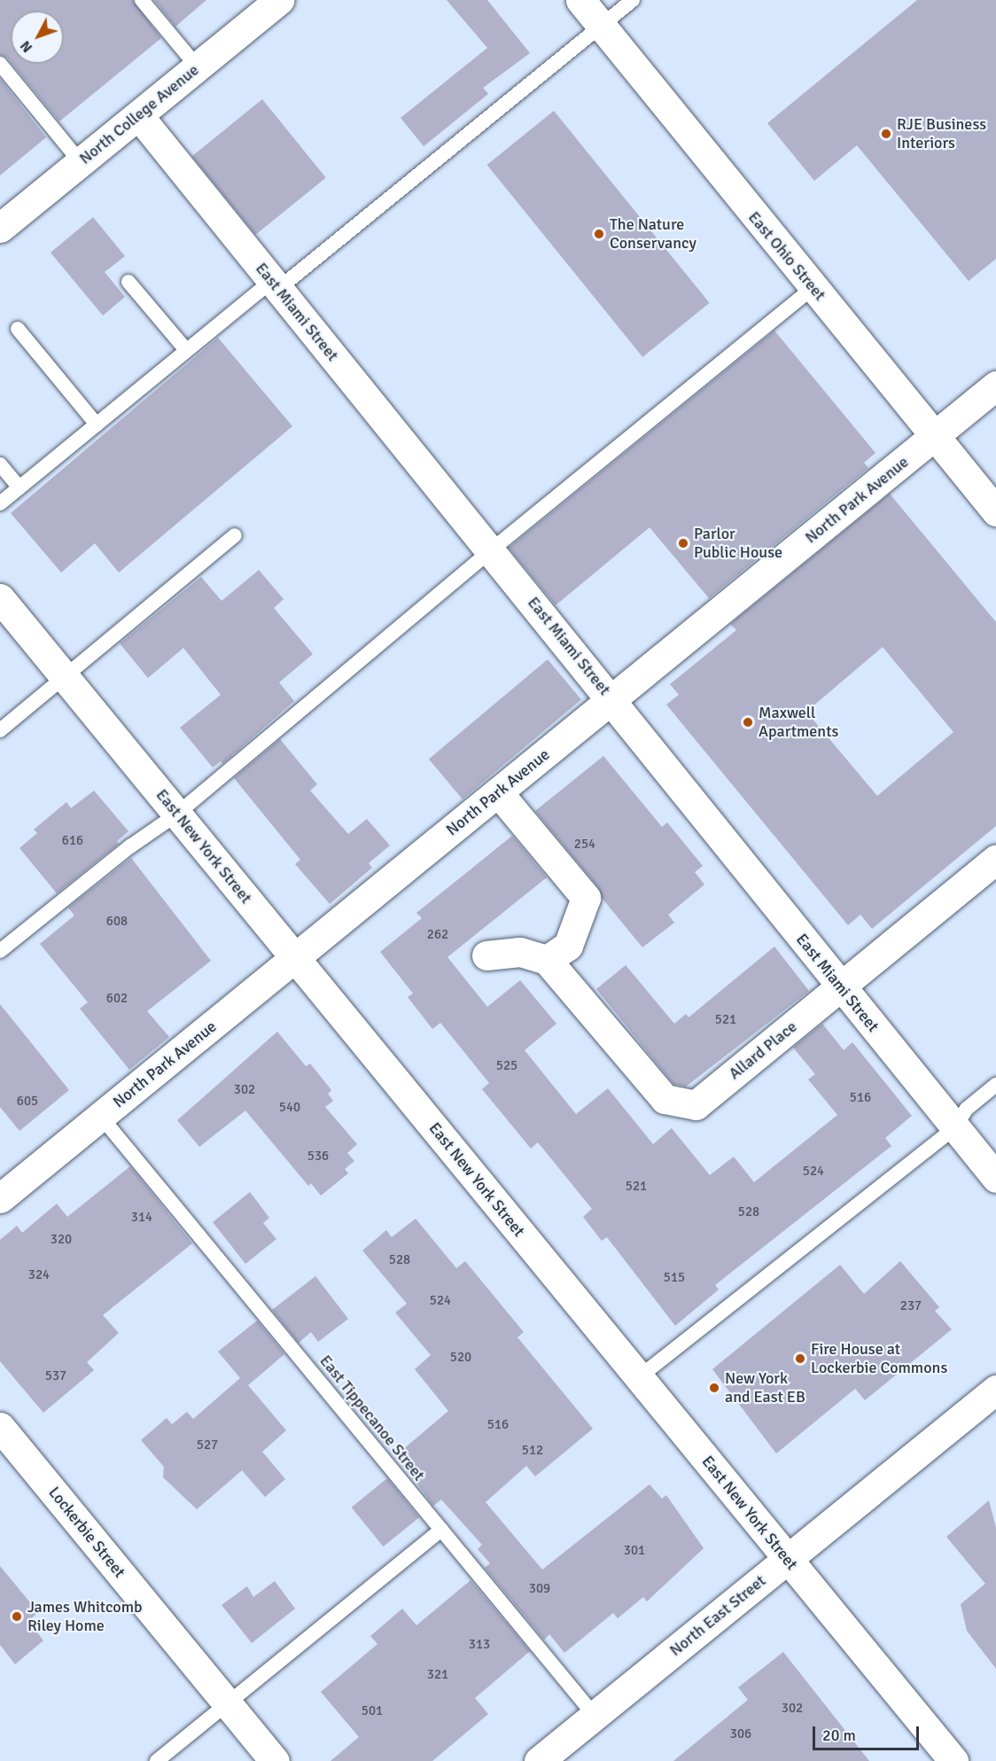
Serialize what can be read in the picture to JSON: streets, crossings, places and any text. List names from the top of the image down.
{
  "streets": {
    "street": [
      "North College Avenue",
      "East Ohio Street",
      "East Miami Street",
      "North Park Avenue",
      "East New York Street",
      "Allard Place",
      "Lockerbie Street",
      "North East Street"
    ],
    "lane": ["East Tippecanoe Street"]
  },
  "crossings": [
    ["North College Avenue", "East Miami Street"],
    ["East Ohio Street", "North Park Avenue"],
    ["East Miami Street", "North Park Avenue"],
    ["East Miami Street", "Allard Place"],
    ["North Park Avenue", "East New York Street"],
    ["North Park Avenue", "East Tippecanoe Street"],
    ["East New York Street", "North East Street"],
    ["East Tippecanoe Street", "North East Street"]
  ],
  "places": [
    "RJE Business Interiors",
    "The Nature Conservancy",
    "Parlor Public House",
    "Maxwell Apartments",
    "Fire House at Lockerbie Commons",
    "New York and East EB",
    "James Whitcomb Riley Home"
  ],
  "house_numbers": [
    "616",
    "254",
    "608",
    "262",
    "602",
    "521",
    "525",
    "302",
    "516",
    "605",
    "540",
    "536",
    "524",
    "521",
    "528",
    "314",
    "320",
    "528",
    "324",
    "515",
    "524",
    "237",
    "520",
    "537",
    "516",
    "527",
    "512",
    "301",
    "309",
    "313",
    "321",
    "302",
    "501",
    "306"
  ],
  "scale_bar": "20 m",
  "north": "bottom left"
}
